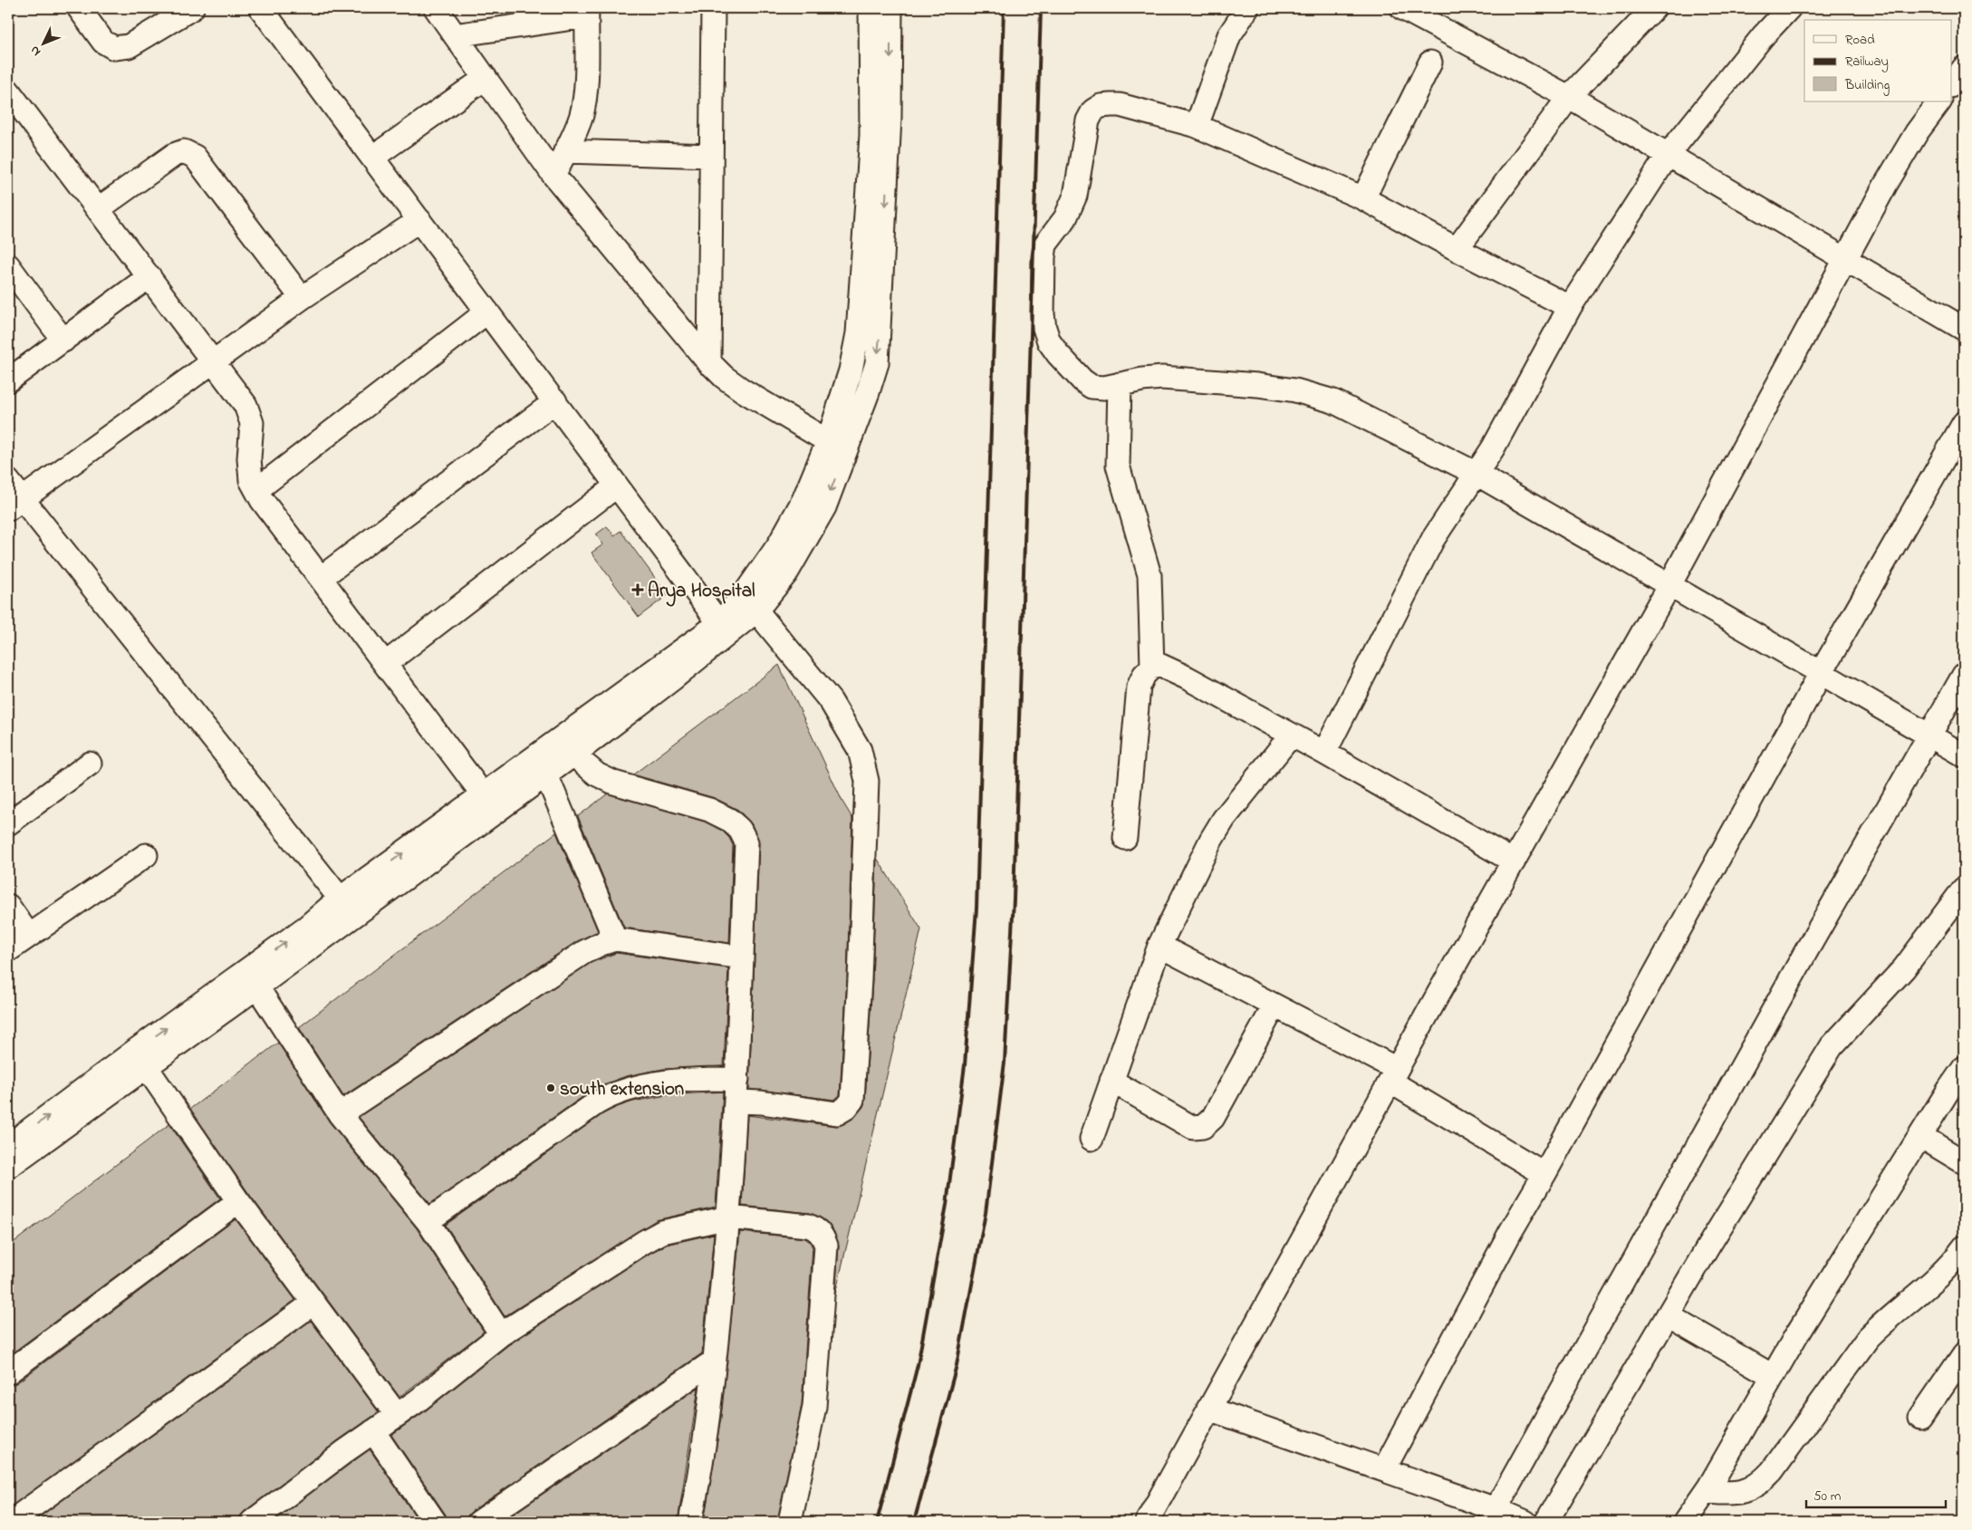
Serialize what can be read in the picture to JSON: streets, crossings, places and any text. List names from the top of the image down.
{
  "places": {
    "health": ["Arya Hospital"],
    "other": ["south extension"]
  },
  "legend": ["Road", "Railway", "Building"],
  "scale_bar": "50 m",
  "north": "bottom left"
}
